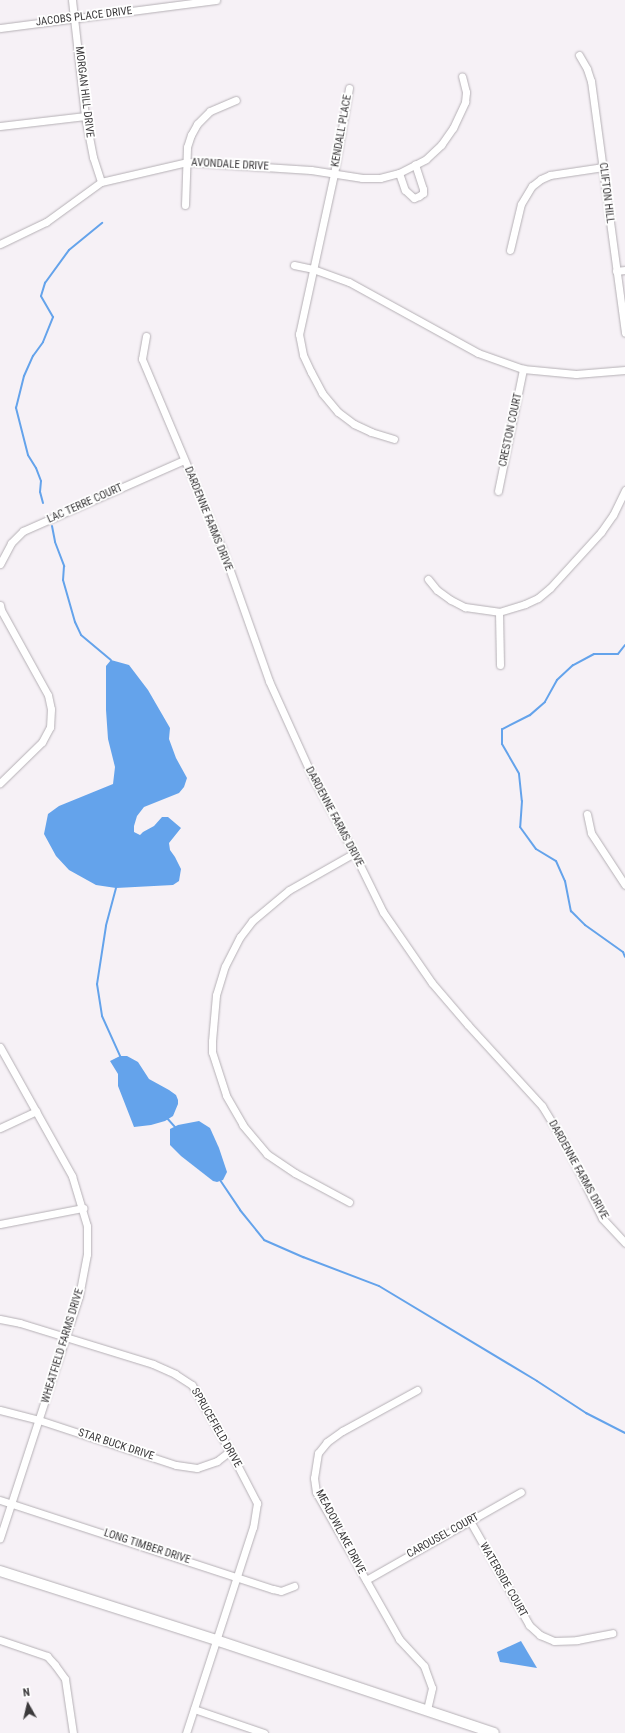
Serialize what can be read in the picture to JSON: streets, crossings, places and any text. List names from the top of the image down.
{
  "streets": {
    "street": [
      "JACOBS PLACE DRIVE",
      "MORGAN HILL DRIVE",
      "KENDALL PLACE",
      "AVONDALE DRIVE",
      "CLIFTON HILL",
      "CRESTON COURT",
      "LAC TERRE COURT",
      "DARDENNE FARMS DRIVE",
      "WHEATFIELD FARMS DRIVE",
      "SPRUCEFIELD DRIVE",
      "STAR BUCK DRIVE",
      "MEADOWLAKE DRIVE",
      "CAROUSEL COURT",
      "LONG TIMBER DRIVE",
      "WATERSIDE COURT"
    ]
  },
  "crossings": [
    ["JACOBS PLACE DRIVE", "MORGAN HILL DRIVE"],
    ["MORGAN HILL DRIVE", "AVONDALE DRIVE"],
    ["KENDALL PLACE", "AVONDALE DRIVE"],
    ["LAC TERRE COURT", "DARDENNE FARMS DRIVE"],
    ["WHEATFIELD FARMS DRIVE", "SPRUCEFIELD DRIVE"],
    ["WHEATFIELD FARMS DRIVE", "STAR BUCK DRIVE"],
    ["WHEATFIELD FARMS DRIVE", "LONG TIMBER DRIVE"],
    ["SPRUCEFIELD DRIVE", "STAR BUCK DRIVE"],
    ["SPRUCEFIELD DRIVE", "LONG TIMBER DRIVE"],
    ["MEADOWLAKE DRIVE", "CAROUSEL COURT"],
    ["CAROUSEL COURT", "WATERSIDE COURT"]
  ],
  "north": "top"
}
